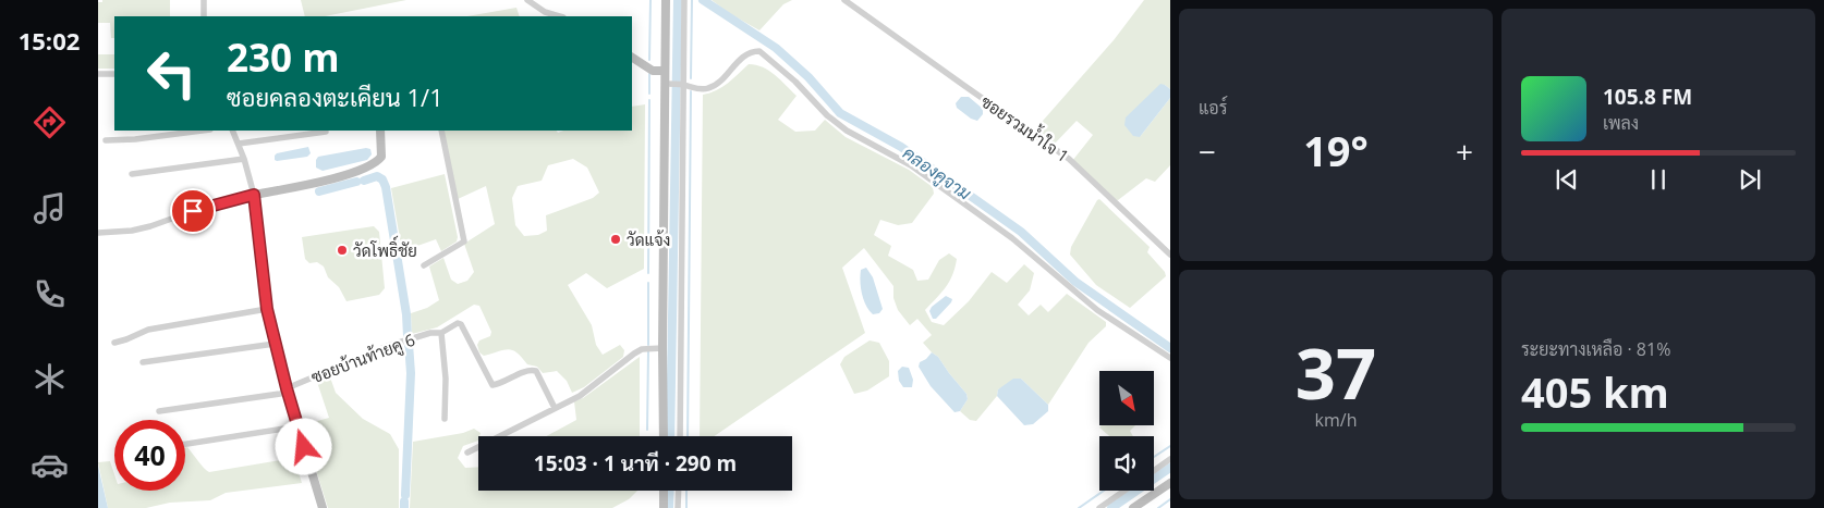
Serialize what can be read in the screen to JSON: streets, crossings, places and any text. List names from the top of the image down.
{
  "streets": {
    "street": ["ซอยรวมน้ำใจ 1", "ซอยบ้านท้ายคู 6"]
  },
  "water": ["คลองคูจาม"],
  "places": ["วัดแจ้ง", "วัดโพธิ์ชัย"],
  "north": "bottom right",
  "page": {
    "tabs": "15:02",
    "tile": [
      "แอร์",
      ["37", "km/h"],
      ["ระยะทางเหลือ · 81%", "405 km"]
    ],
    "turn": ["230 m", "ซอยคลองตะเคียน 1/1"],
    "song": ["105.8 FM", "เพลง"],
    "heat": ["−", "19°", "+"],
    "limit": "40",
    "trip": "15:03 · 1 นาที · 290 m"
  }
}
